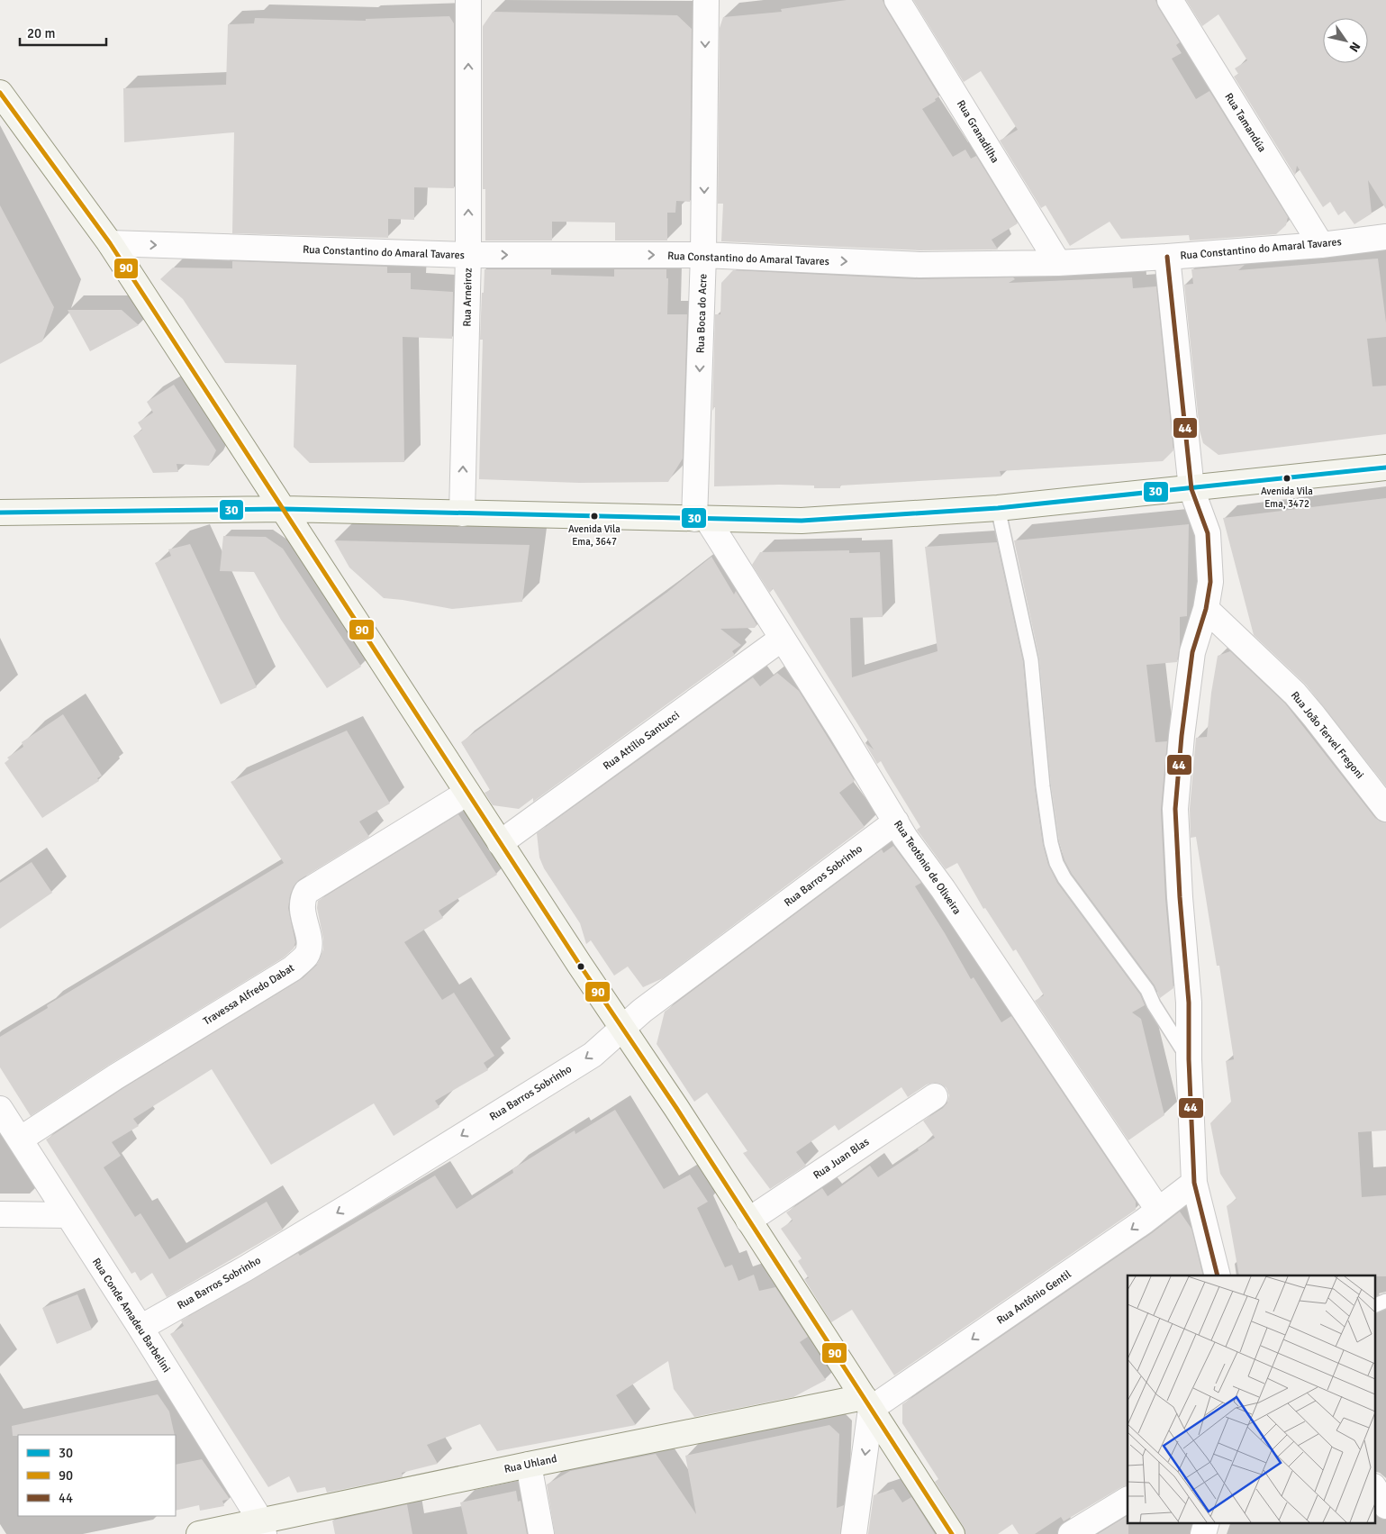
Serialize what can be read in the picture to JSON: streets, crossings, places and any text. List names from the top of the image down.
{
  "streets": {
    "main road": ["Rua Uhland"],
    "street": [
      "Rua Tamandúa",
      "Rua Granadilha",
      "Rua Constantino do Amaral Tavares",
      "Rua Arneiroz",
      "Rua Boca do Acre",
      "Rua João Tervel Fregoni",
      "Rua Attílio Santucci",
      "Rua Teotônio de Oliveira",
      "Rua Barros Sobrinho",
      "Travessa Alfredo Dabat",
      "Rua Juan Blas",
      "Rua Antônio Gentil",
      "Rua Conde Amadeu Barbelini"
    ]
  },
  "crossings": [
    ["Rua Tamandúa", "Rua Constantino do Amaral Tavares"],
    ["Rua Granadilha", "Rua Constantino do Amaral Tavares"],
    ["Rua Constantino do Amaral Tavares", "Rua Arneiroz"],
    ["Rua Constantino do Amaral Tavares", "Rua Boca do Acre"],
    ["Rua Boca do Acre", "Rua Teotônio de Oliveira"],
    ["Rua Attílio Santucci", "Rua Teotônio de Oliveira"],
    ["Rua Teotônio de Oliveira", "Rua Barros Sobrinho"],
    ["Rua Teotônio de Oliveira", "Rua Antônio Gentil"],
    ["Rua Barros Sobrinho", "Rua Conde Amadeu Barbelini"],
    ["Travessa Alfredo Dabat", "Rua Conde Amadeu Barbelini"],
    ["Rua Antônio Gentil", "Rua Uhland"],
    ["Rua Conde Amadeu Barbelini", "Rua Uhland"]
  ],
  "one_way": [
    "Rua Constantino do Amaral Tavares",
    "Rua Arneiroz",
    "Rua Boca do Acre",
    "Rua Barros Sobrinho",
    "Rua Antônio Gentil"
  ],
  "places": ["Avenida Vila Ema, 3472", "Avenida Vila Ema, 3647"],
  "lines": ["transit line 90", "transit line 44", "transit line 30"],
  "legend": ["30", "90", "44"],
  "scale_bar": "20 m",
  "north": "bottom right"
}
